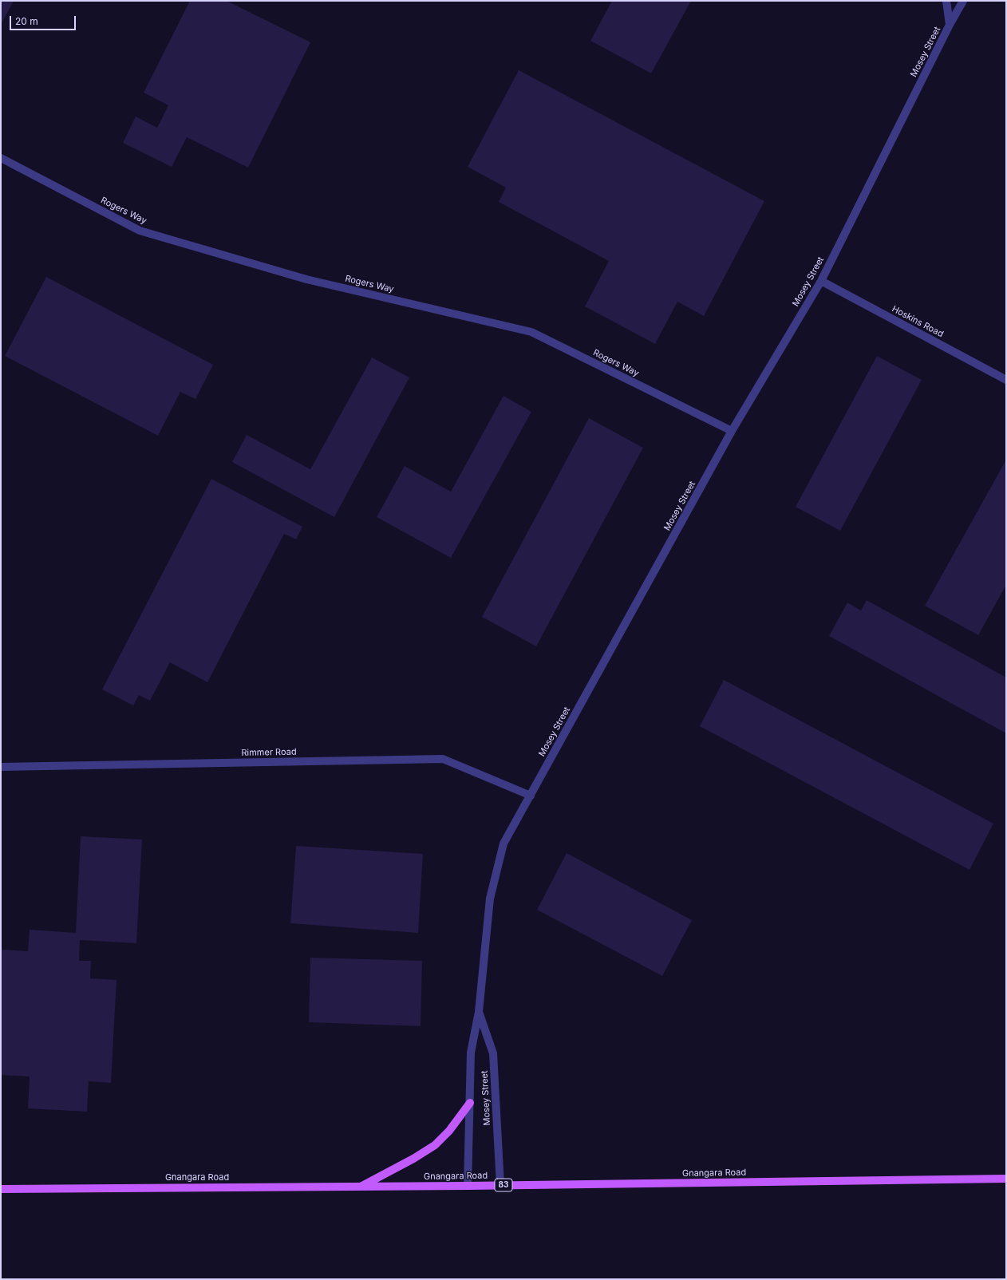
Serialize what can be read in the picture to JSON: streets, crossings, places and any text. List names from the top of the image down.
{
  "streets": {
    "main road": ["Gnangara Road", "83"],
    "street": [
      "Mosey Street",
      "Rogers Way",
      "Hoskins Road",
      "Rimmer Road"
    ]
  },
  "crossings": [
    ["Mosey Street", "Rogers Way"],
    ["Mosey Street", "Hoskins Road"],
    ["Mosey Street", "Rimmer Road"],
    ["Mosey Street", "Gnangara Road"]
  ],
  "scale_bar": "20 m"
}
